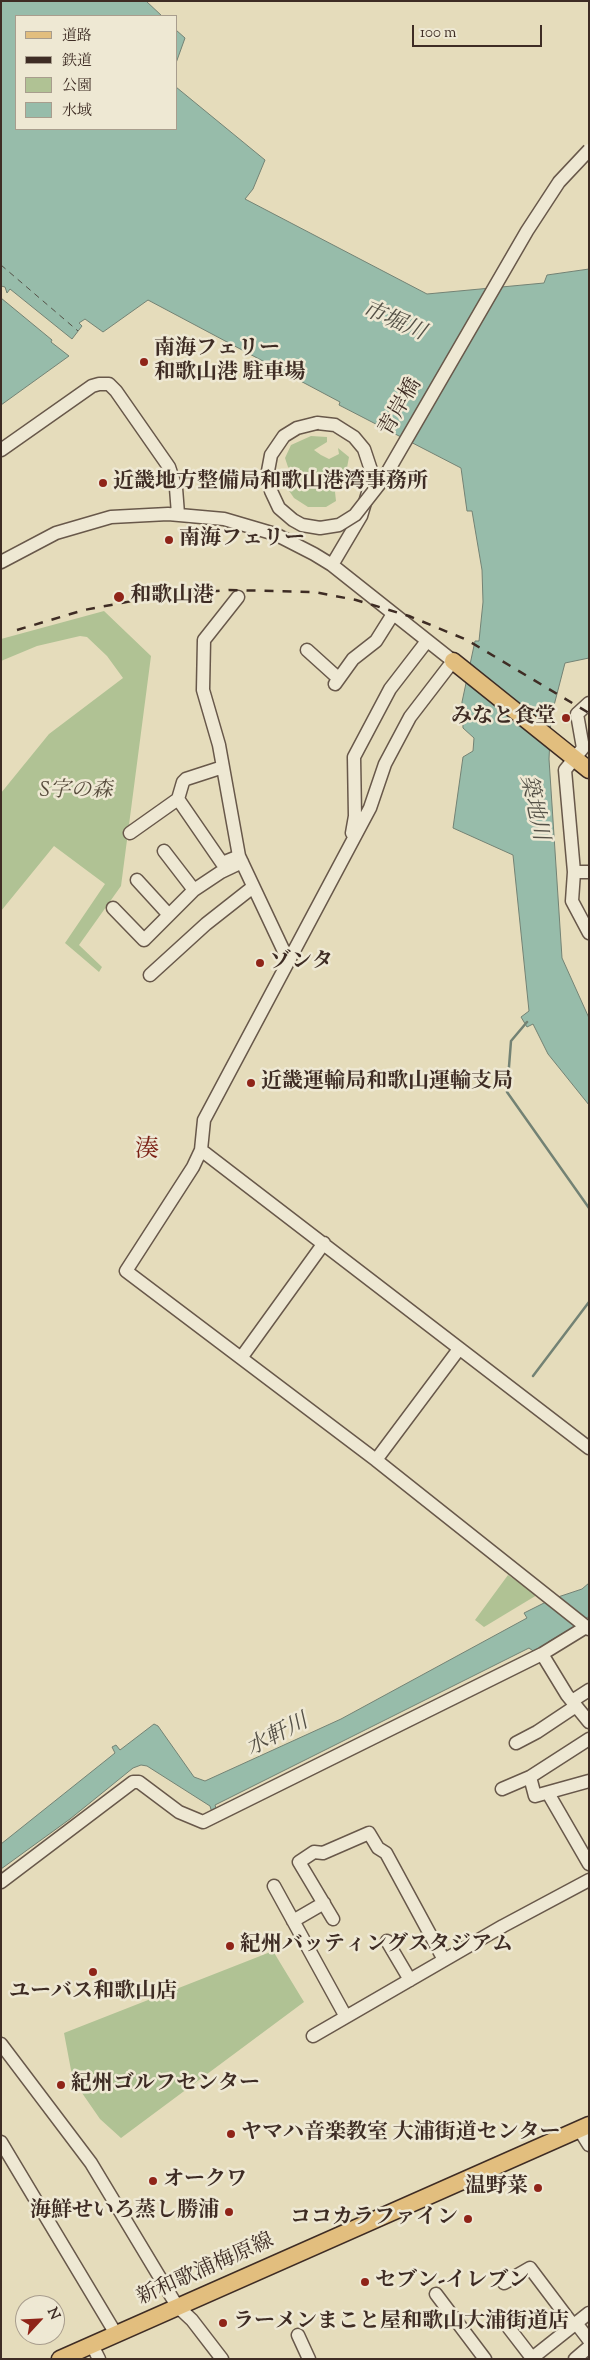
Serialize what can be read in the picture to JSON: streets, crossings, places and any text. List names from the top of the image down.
{
  "streets": {
    "main road": ["新和歌浦梅原線"],
    "street": ["青岸橋"]
  },
  "districts": ["湊"],
  "water": ["市堀川", "築地川", "水軒川"],
  "parks": ["S字の森"],
  "places": [
    "南海フェリー 和歌山港 駐車場",
    "近畿地方整備局和歌山港湾事務所",
    "南海フェリー",
    "和歌山港",
    "みなと食堂",
    "ゾンタ",
    "近畿運輸局和歌山運輸支局",
    "紀州バッティングスタジアム",
    "ユーバス和歌山店",
    "紀州ゴルフセンター",
    "ヤマハ音楽教室 大浦街道センター",
    "オークワ",
    "温野菜",
    "海鮮せいろ蒸し勝浦",
    "ココカラファイン",
    "セブン-イレブン",
    "ラーメンまこと屋和歌山大浦街道店"
  ],
  "legend": [
    "道路",
    "鉄道",
    "公園",
    "水域"
  ],
  "scale_bar": "100 m",
  "north": "top right"
}
